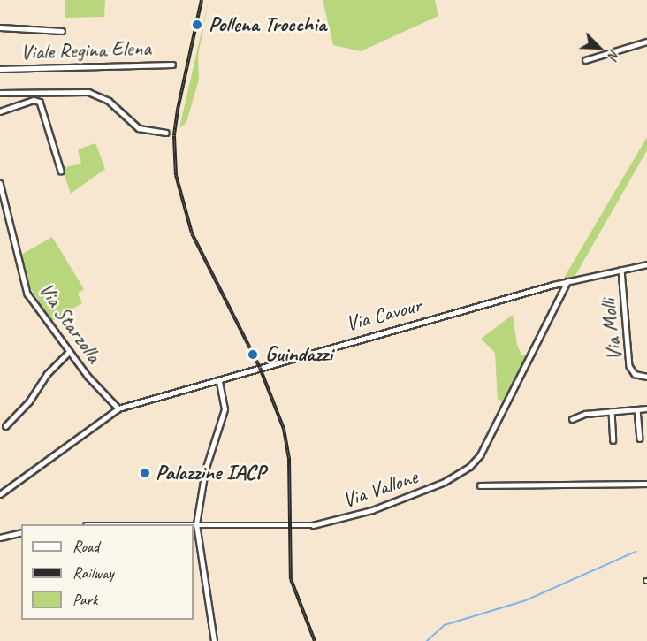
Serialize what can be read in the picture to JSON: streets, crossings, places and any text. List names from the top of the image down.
{
  "streets": {
    "street": [
      "Viale Regina Elena",
      "Via Cavour",
      "Via Starzolla",
      "Via Molli",
      "Via Vallone"
    ]
  },
  "crossings": [
    ["Via Cavour", "Via Starzolla"],
    ["Via Cavour", "Via Molli"],
    ["Via Cavour", "Via Vallone"]
  ],
  "places": ["Pollena Trocchia", "Guindazzi", "Palazzine IACP"],
  "legend": ["Road", "Railway", "Park"],
  "north": "bottom right"
}
